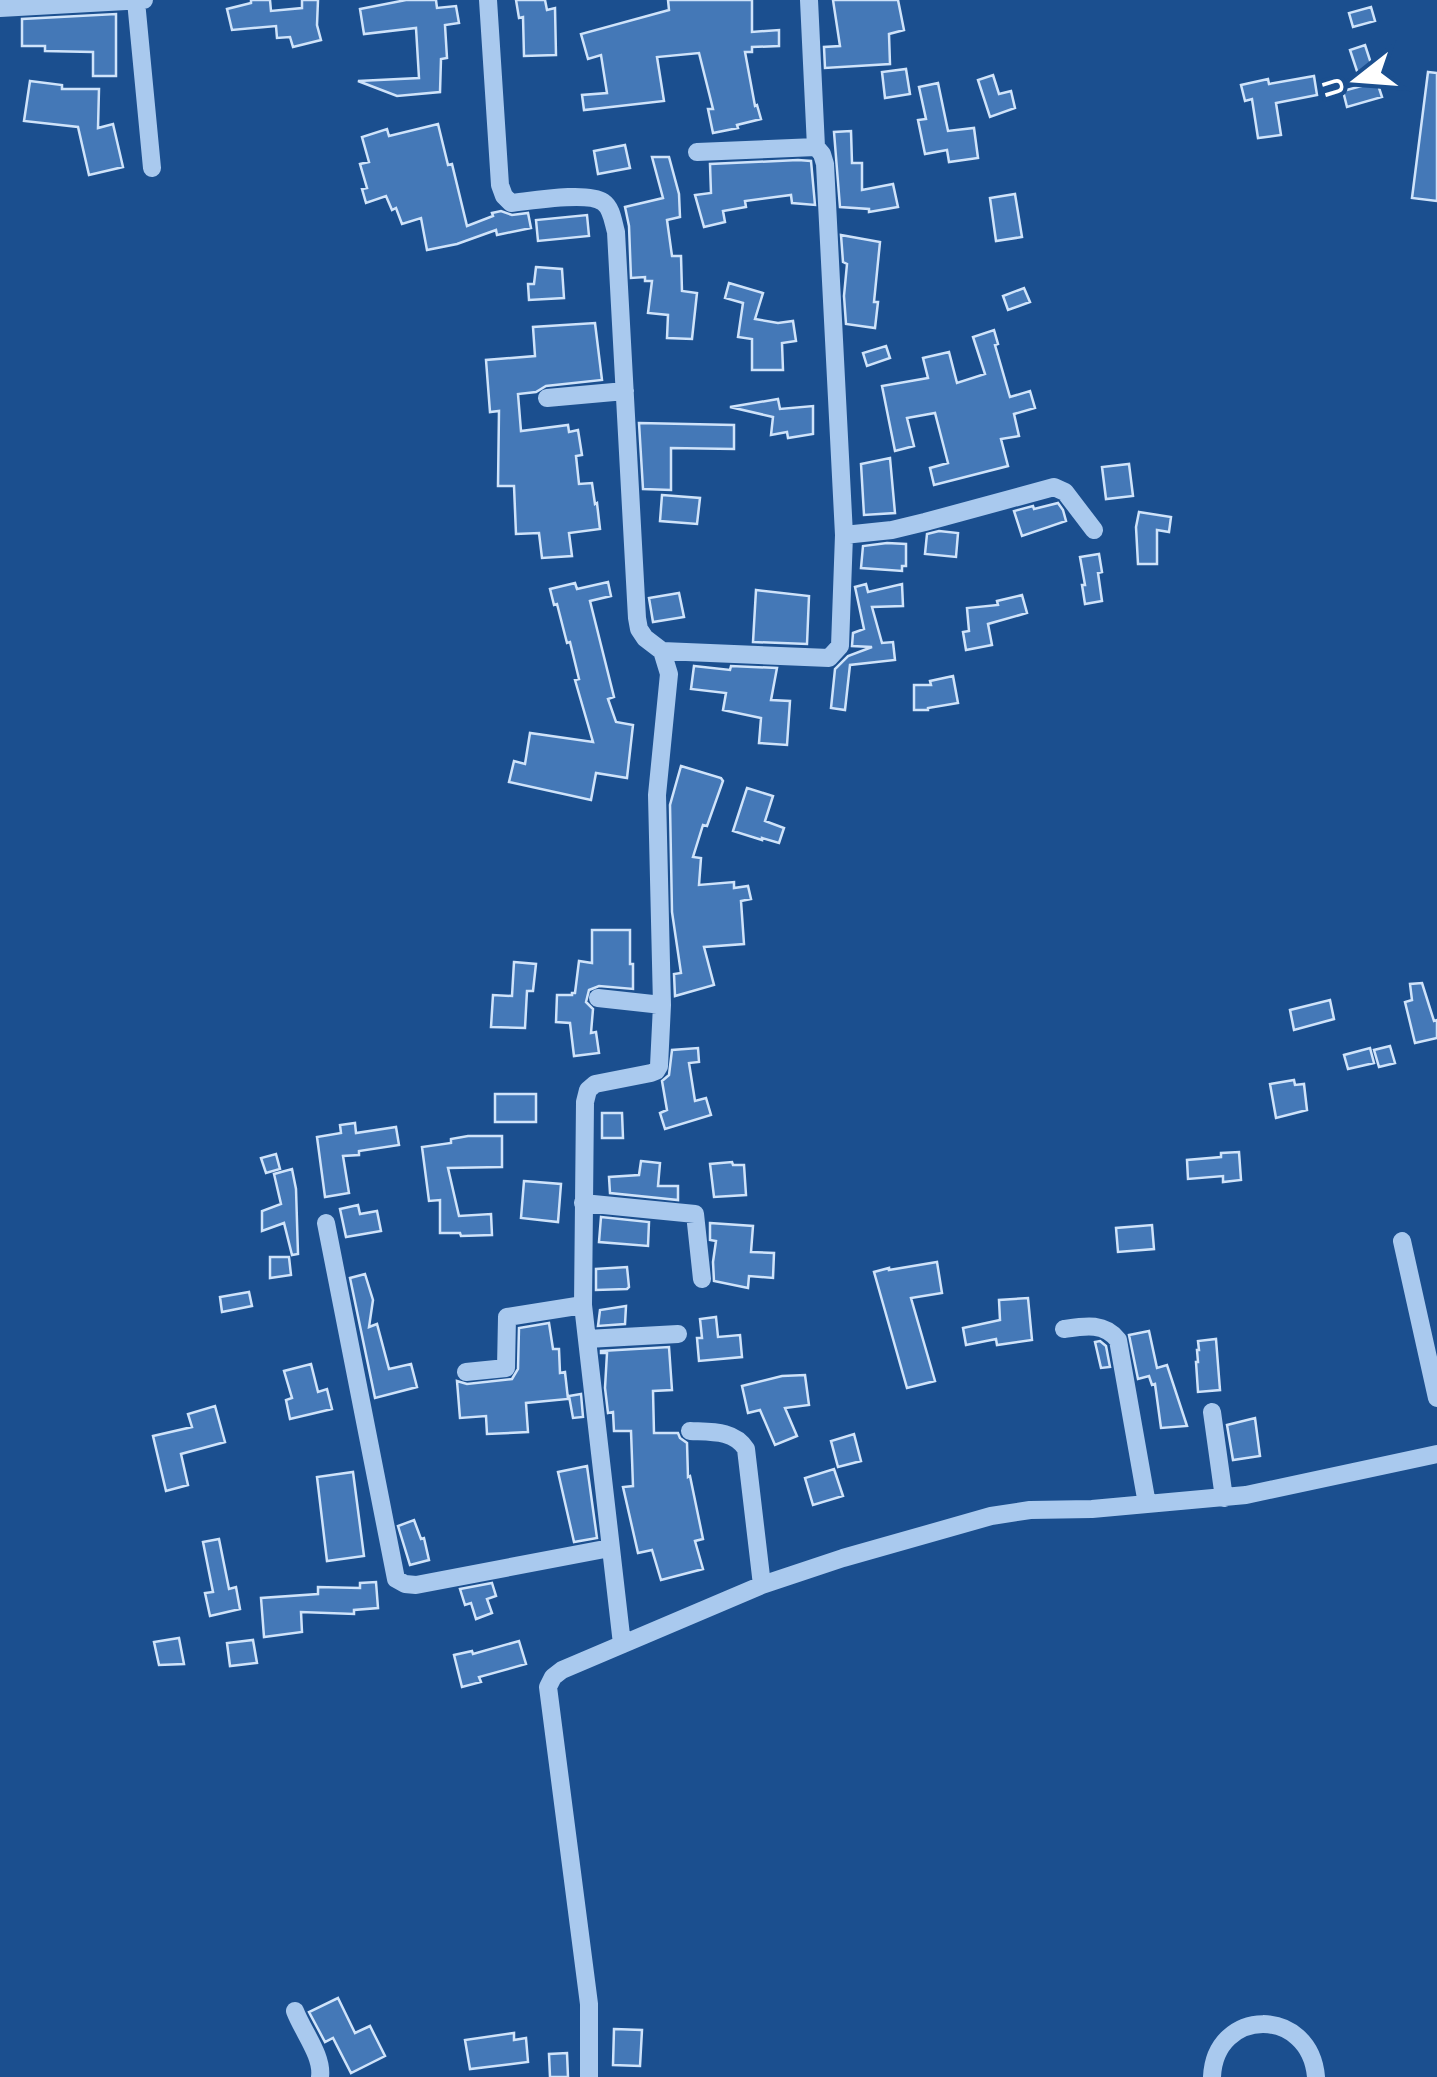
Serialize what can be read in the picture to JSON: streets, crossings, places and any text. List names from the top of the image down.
{
  "north": "left"
}
